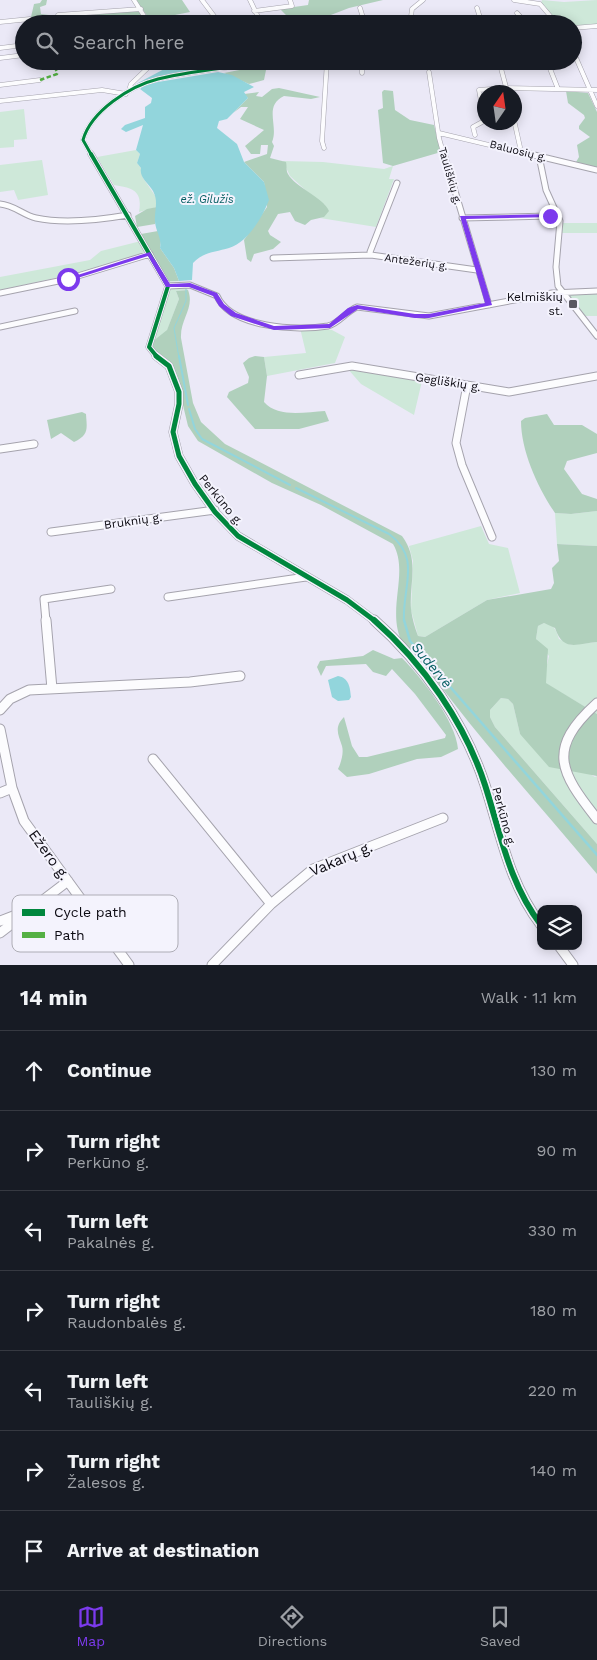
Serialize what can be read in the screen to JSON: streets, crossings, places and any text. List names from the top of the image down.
{
  "streets": {
    "street": [
      "Baluosių g.",
      "Tauliškių g.",
      "Antežerių g.",
      "Gegliškių g.",
      "Perkūno g.",
      "Bruknių g.",
      "Ežero g.",
      "Vakarų g."
    ]
  },
  "crossings": [
    ["Baluosių g.", "Tauliškių g."],
    ["Tauliškių g.", "Antežerių g."],
    ["Perkūno g.", "Bruknių g."]
  ],
  "water": ["ež. Gilužis", "Sudervė"],
  "places": {
    "transit": ["Kelmiškių st."]
  },
  "legend": ["Cycle path", "Path"],
  "north": "top",
  "page": {
    "search": "Search here",
    "heading": ["14 min", "Walk · 1.1 km"],
    "list": [
      ["Continue", "130 m"],
      ["Turn right", "Perkūno g.", "90 m"],
      ["Turn left", "Pakalnės g.", "330 m"],
      ["Turn right", "Raudonbalės g.", "180 m"],
      ["Turn left", "Tauliškių g.", "220 m"],
      ["Turn right", "Žalesos g.", "140 m"],
      "Arrive at destination"
    ],
    "nav": ["Map", "Directions", "Saved"]
  }
}
